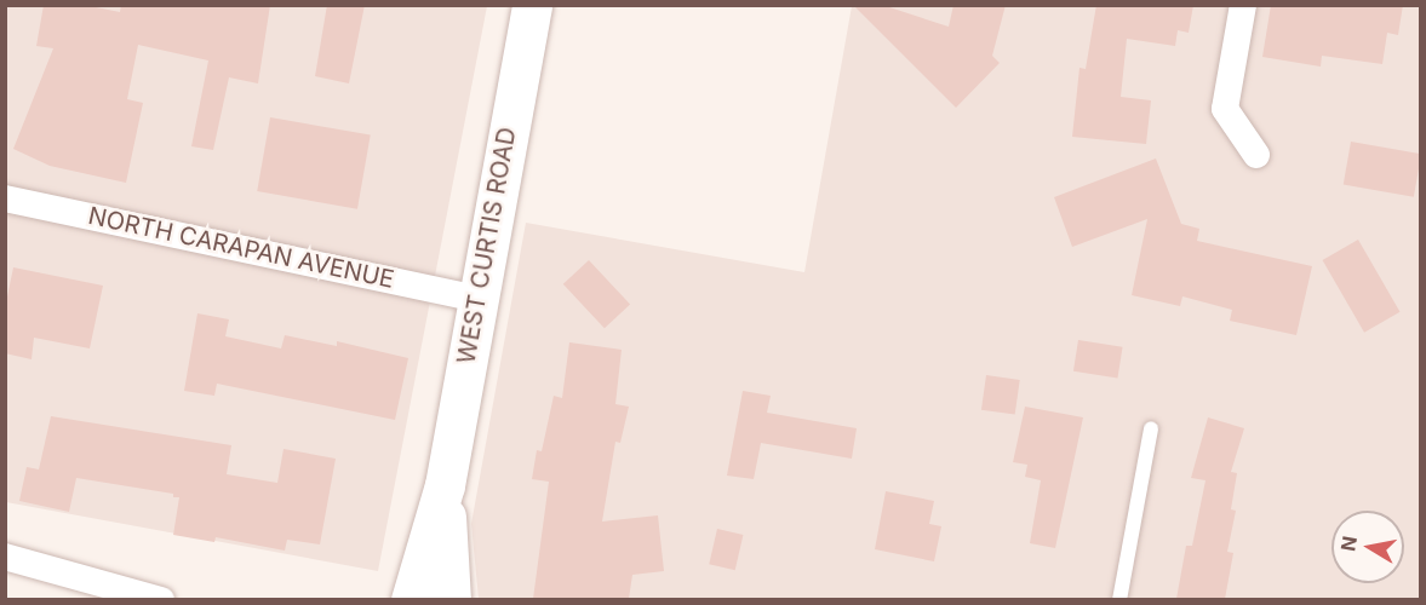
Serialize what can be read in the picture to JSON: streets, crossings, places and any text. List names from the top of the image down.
{
  "streets": {
    "street": ["WEST CURTIS ROAD", "NORTH CARAPAN AVENUE"]
  },
  "crossings": [
    ["WEST CURTIS ROAD", "NORTH CARAPAN AVENUE"]
  ],
  "north": "left"
}
